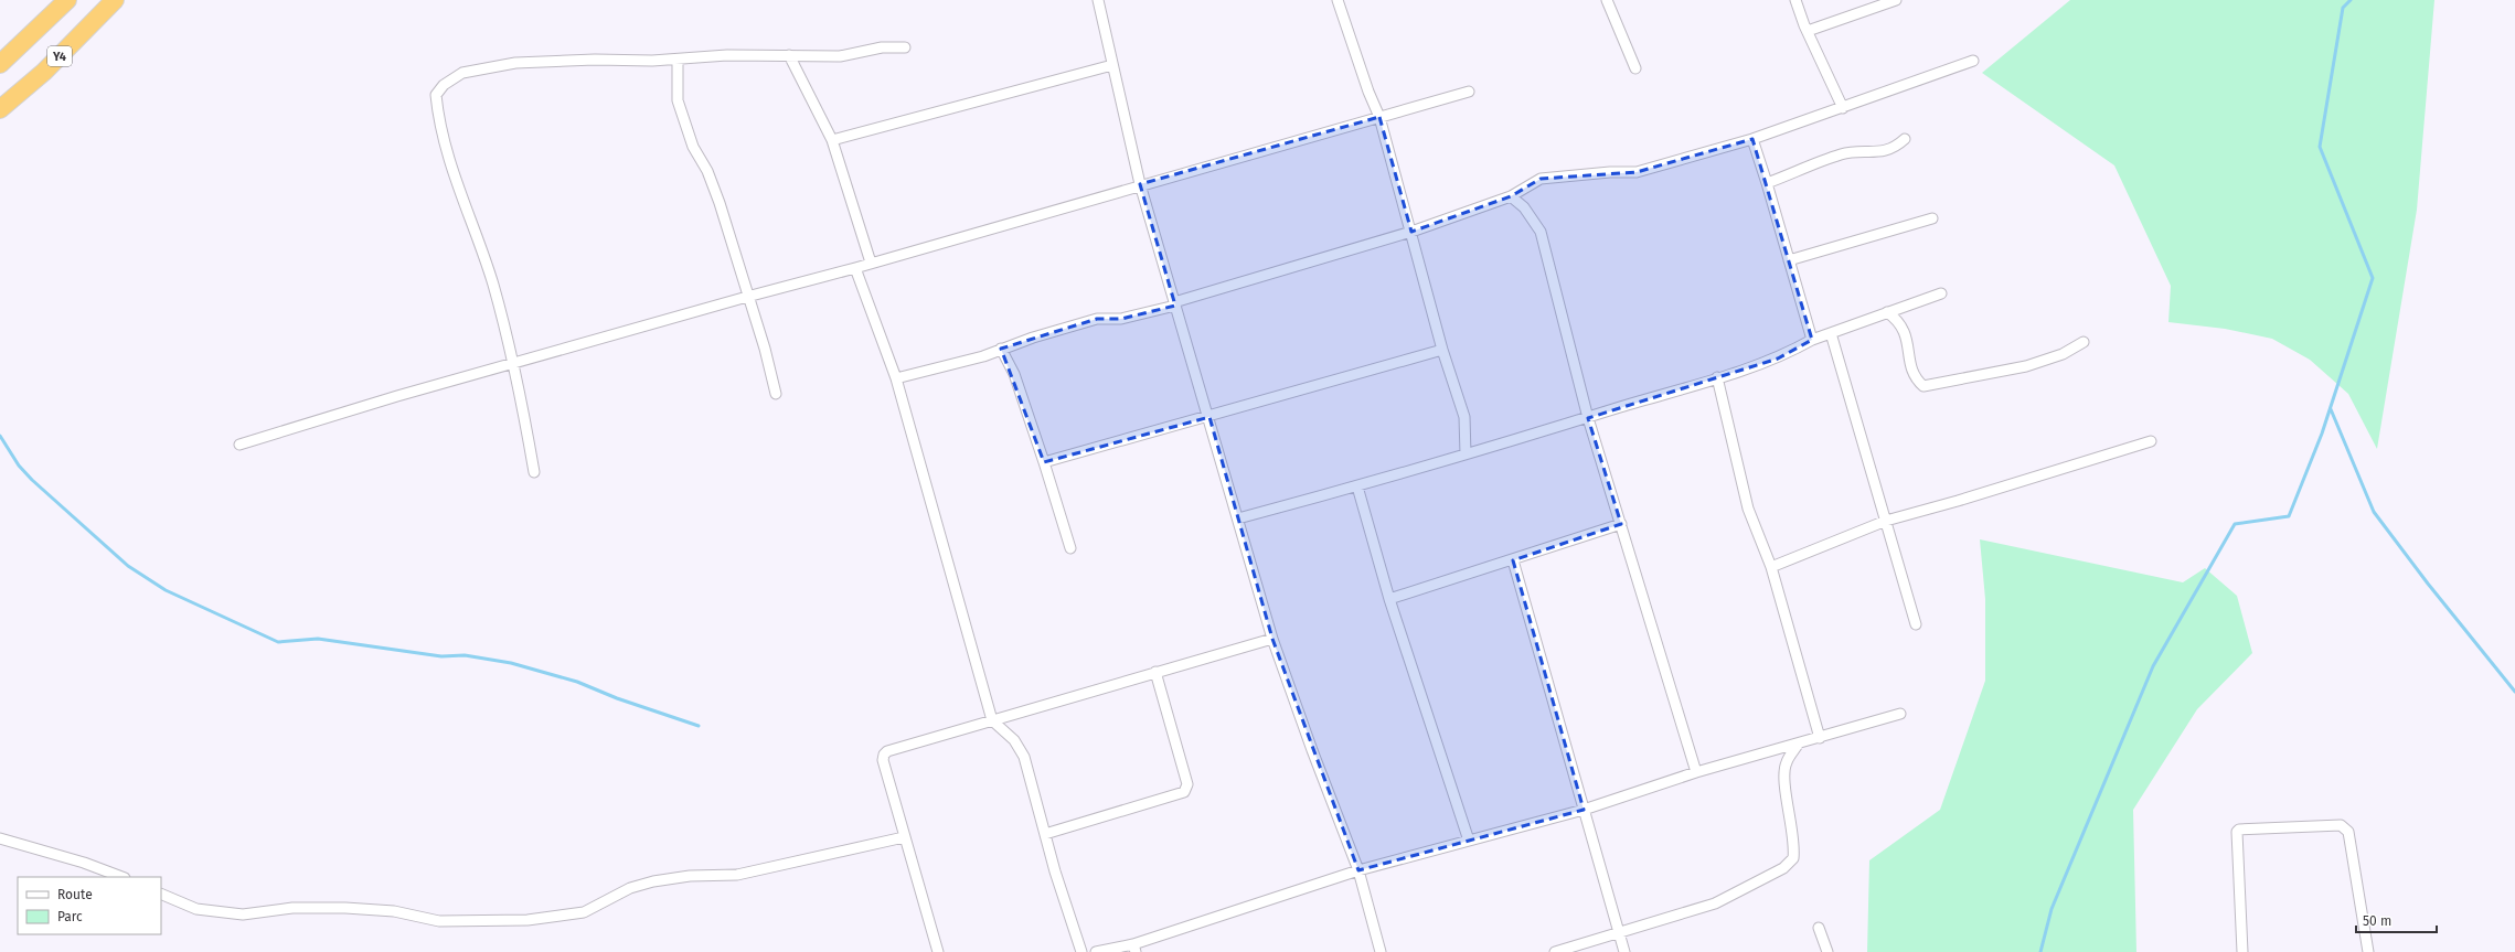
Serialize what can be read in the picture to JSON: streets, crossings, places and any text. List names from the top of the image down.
{
  "streets": {
    "highway": ["Y4"]
  },
  "legend": ["Route", "Parc"],
  "scale_bar": "50 m"
}
